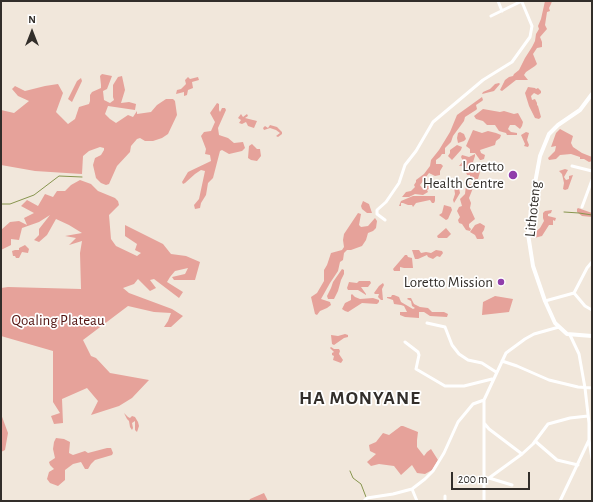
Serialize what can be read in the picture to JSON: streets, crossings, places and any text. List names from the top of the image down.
{
  "streets": {
    "main road": ["Lithoteng"]
  },
  "districts": ["HA MONYANE"],
  "parks": ["Qoaling Plateau"],
  "places": ["Loretto Health Centre", "Loretto Mission"],
  "scale_bar": "200 m",
  "north": "top"
}
